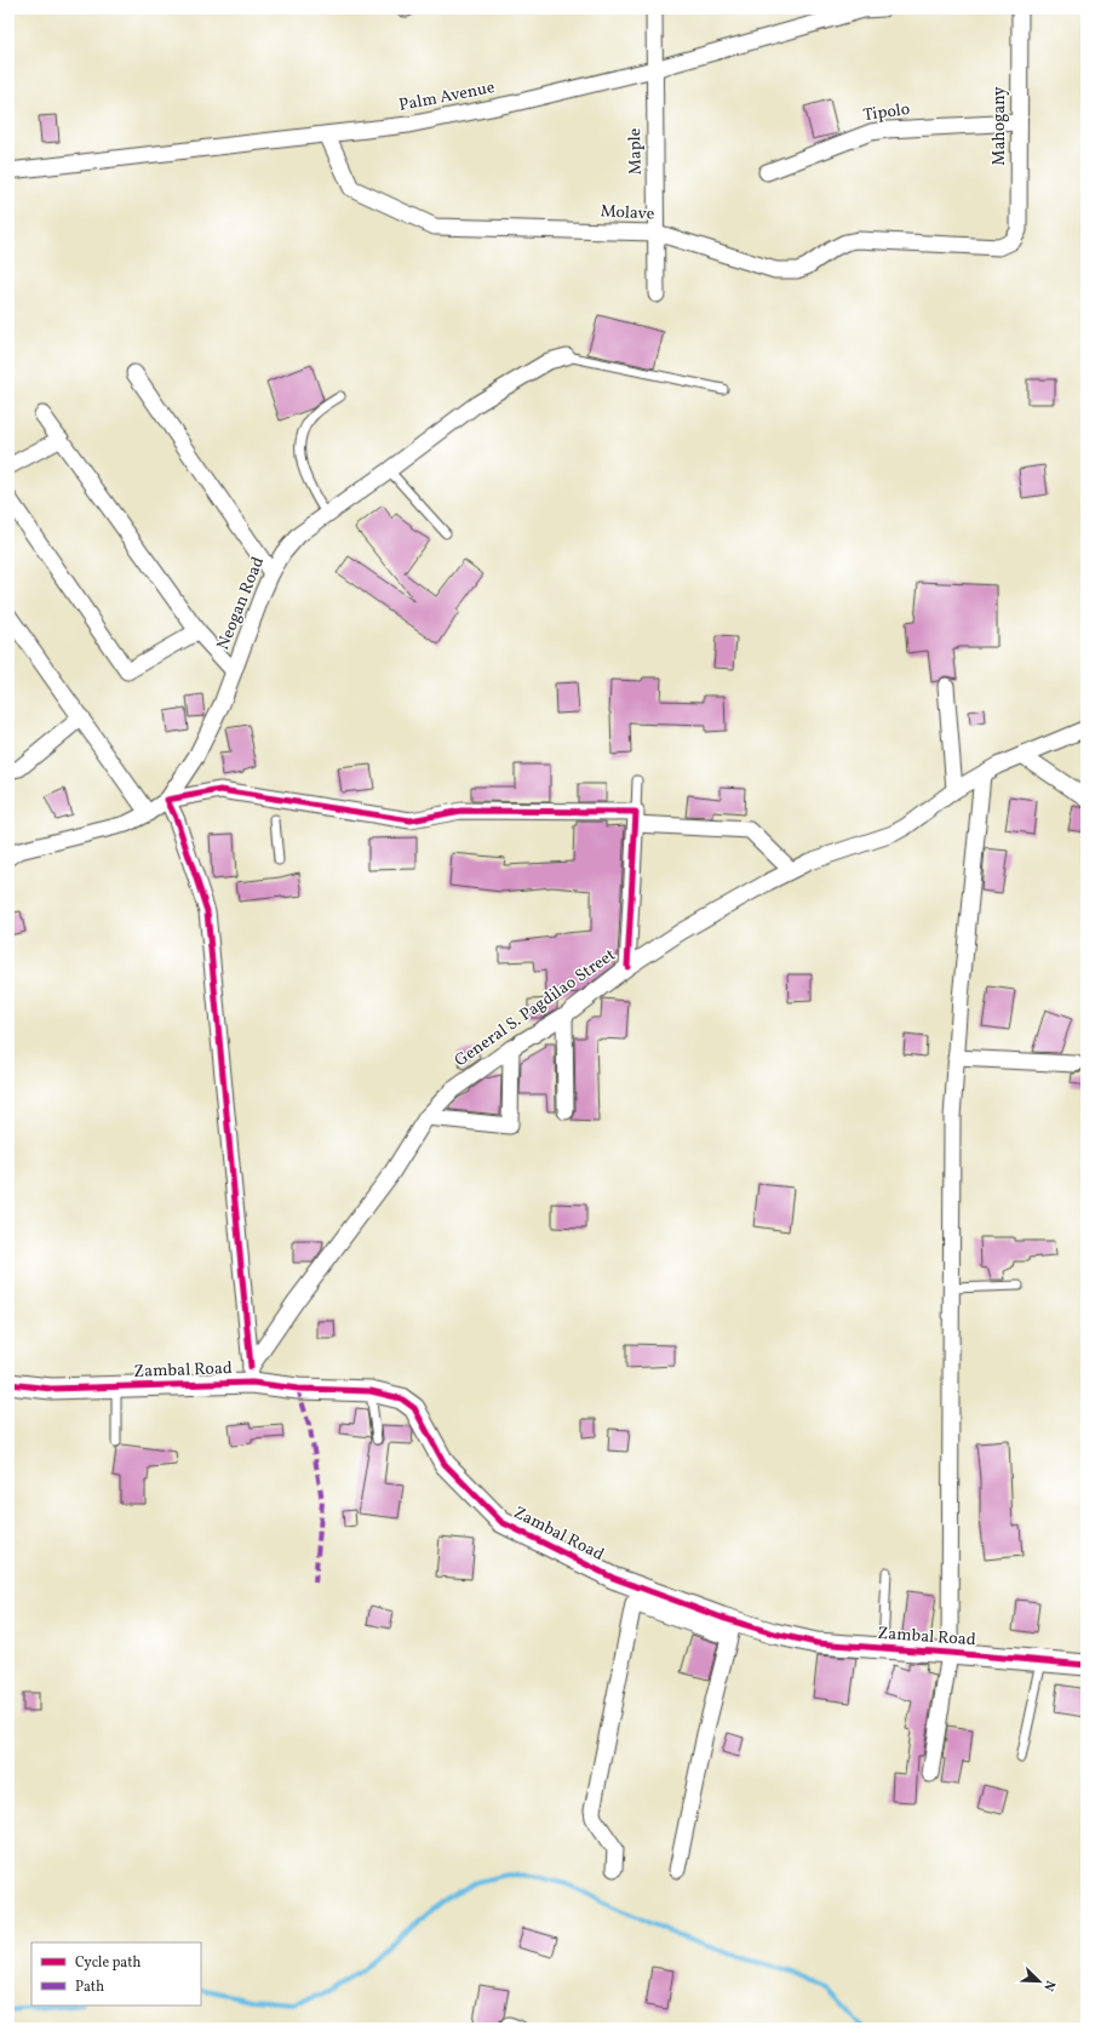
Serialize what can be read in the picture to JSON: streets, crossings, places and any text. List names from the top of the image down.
{
  "streets": {
    "street": [
      "Palm Avenue",
      "Tipolo",
      "Mahogany",
      "Maple",
      "Molave",
      "Neogan Road",
      "General S. Pagdilao Street",
      "Zambal Road"
    ]
  },
  "crossings": [
    ["Palm Avenue", "Maple"],
    ["Palm Avenue", "Molave"],
    ["Tipolo", "Mahogany"],
    ["Mahogany", "Molave"],
    ["Maple", "Molave"],
    ["General S. Pagdilao Street", "Zambal Road"]
  ],
  "legend": ["Cycle path", "Path"],
  "north": "bottom right"
}
